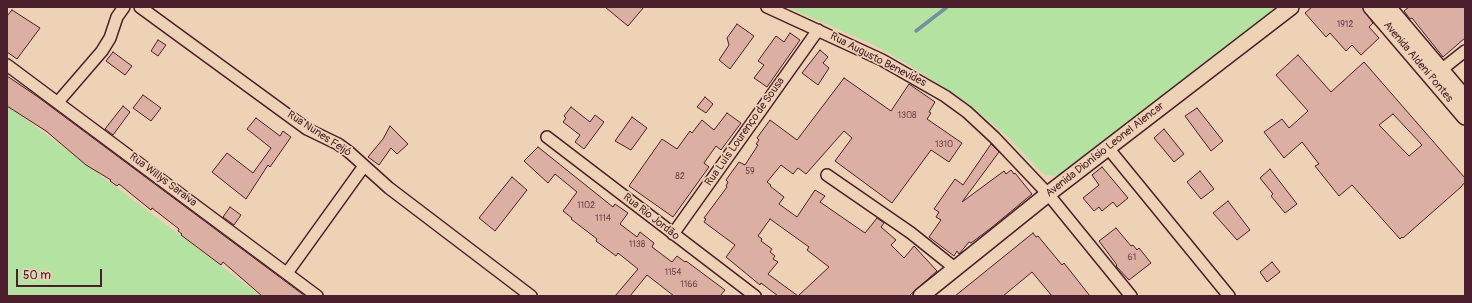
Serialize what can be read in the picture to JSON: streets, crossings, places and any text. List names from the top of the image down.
{
  "streets": {
    "main road": ["Avenida Aldeni Pontes", "Avenida Dionísio Leonel Alencar"],
    "street": [
      "Rua Augusto Benevides",
      "Rua Luís Lourenço de Sousa",
      "Rua Nunes Feijó",
      "Rua Willys Saraiva",
      "Rua Rio Jordão"
    ]
  },
  "crossings": [
    ["Rua Augusto Benevides", "Rua Luís Lourenço de Sousa"],
    ["Rua Augusto Benevides", "Avenida Dionísio Leonel Alencar"],
    ["Rua Luís Lourenço de Sousa", "Rua Rio Jordão"]
  ],
  "house_numbers": [
    "1912",
    "1308",
    "1310",
    "59",
    "82",
    "1102",
    "1114",
    "1138",
    "61",
    "1154",
    "1166"
  ],
  "scale_bar": "50 m"
}
